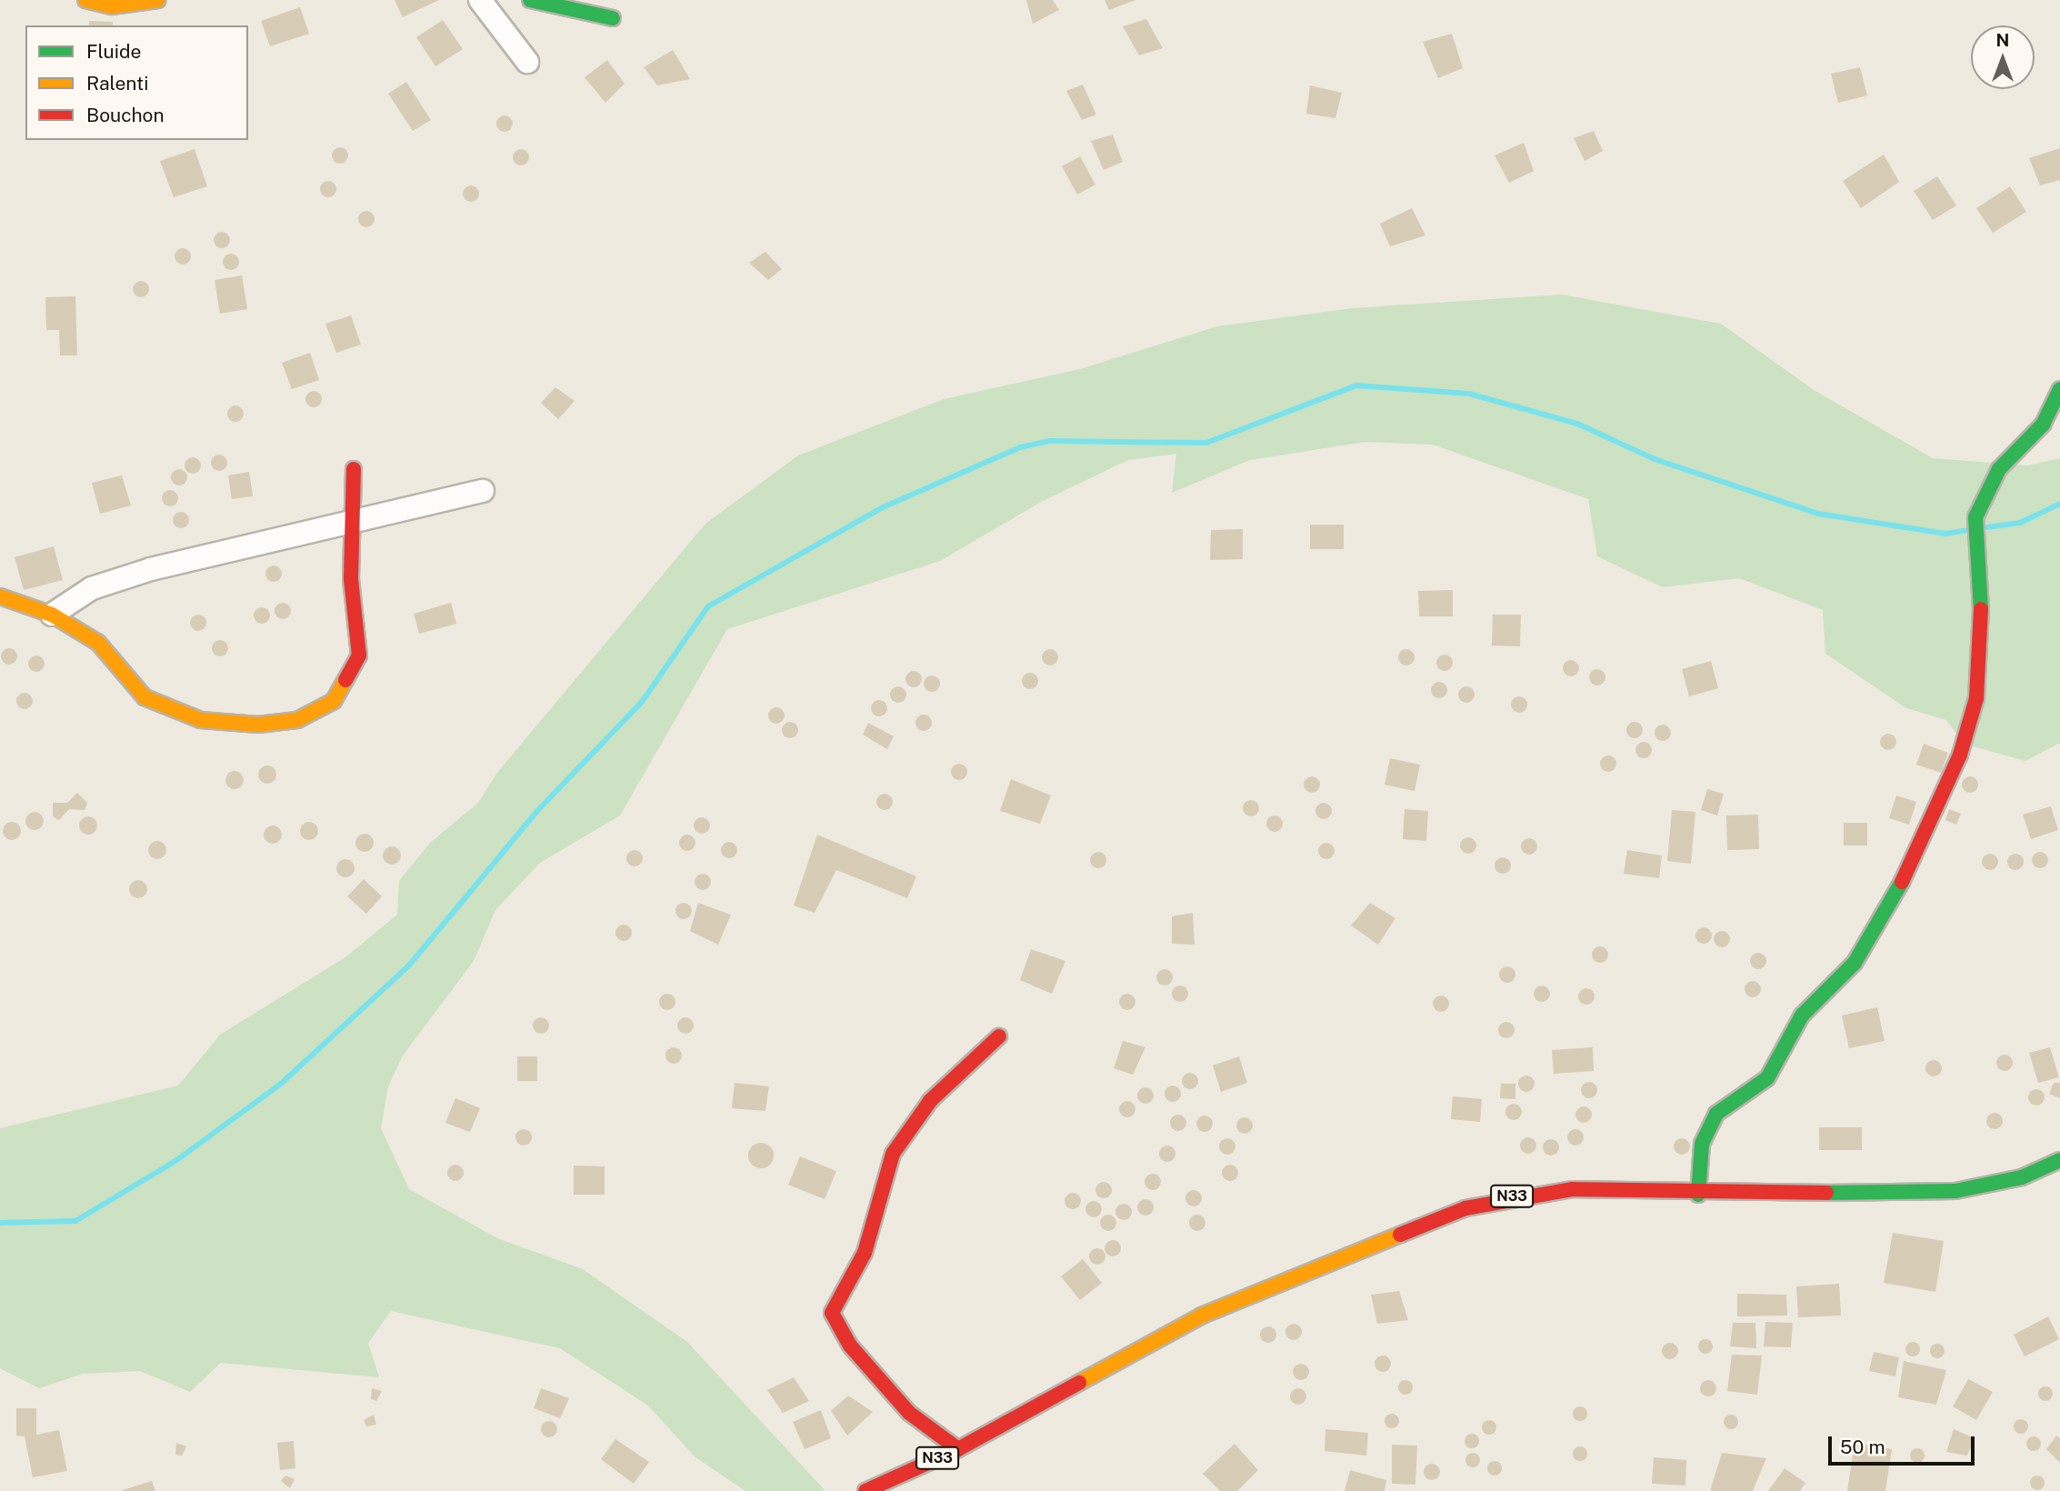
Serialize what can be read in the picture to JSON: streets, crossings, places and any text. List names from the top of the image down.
{
  "streets": {
    "street": ["N33"]
  },
  "legend": ["Fluide", "Ralenti", "Bouchon"],
  "scale_bar": "50 m",
  "north": "top"
}
